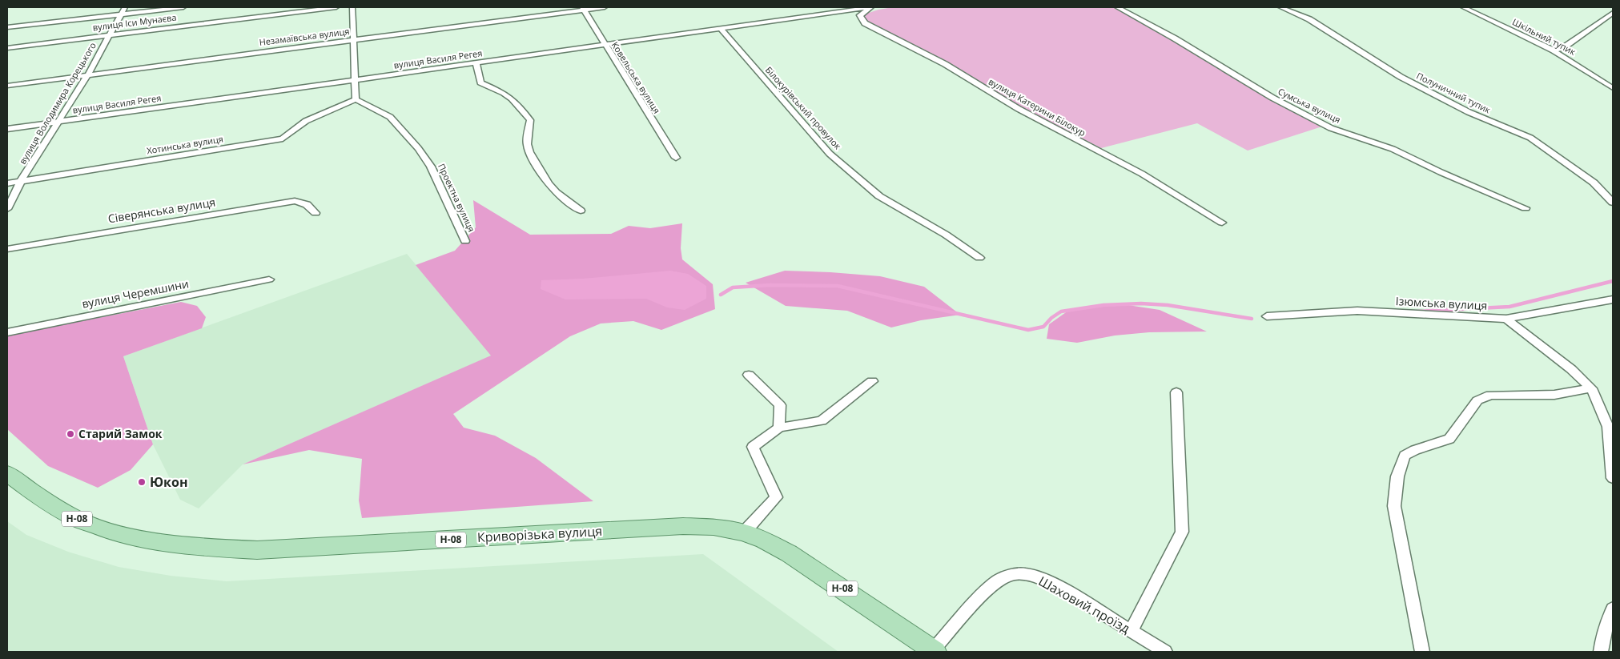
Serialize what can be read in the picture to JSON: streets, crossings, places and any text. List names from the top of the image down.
{
  "streets": {
    "main road": ["Н-08", "Криворізька вулиця"],
    "street": [
      "вулиця Іси Мунаєва",
      "Незамаївська вулиця",
      "Шкільний тупик",
      "вулиця Василя Регея",
      "Ковельська вулиця",
      "Полуничний тупик",
      "вулиця Володимира Корецького",
      "Сумська вулиця",
      "вулиця Катерини Білокур",
      "Білокурівський провулок",
      "Хотинська вулиця",
      "Проектна вулиця",
      "Сіверянська вулиця",
      "вулиця Черемшини",
      "Ізюмська вулиця",
      "Шаховий проїзд"
    ]
  },
  "crossings": [
    ["вулиця Іси Мунаєва", "вулиця Володимира Корецького"],
    ["Незамаївська вулиця", "Ковельська вулиця"],
    ["Незамаївська вулиця", "вулиця Володимира Корецького"],
    ["вулиця Василя Регея", "Ковельська вулиця"],
    ["вулиця Василя Регея", "вулиця Володимира Корецького"],
    ["вулиця Василя Регея", "Білокурівський провулок"],
    ["вулиця Володимира Корецького", "Хотинська вулиця"],
    ["Хотинська вулиця", "Проектна вулиця"],
    ["Криворізька вулиця", "Шаховий проїзд"]
  ],
  "places": ["Старий Замок", "Юкон"]
}
